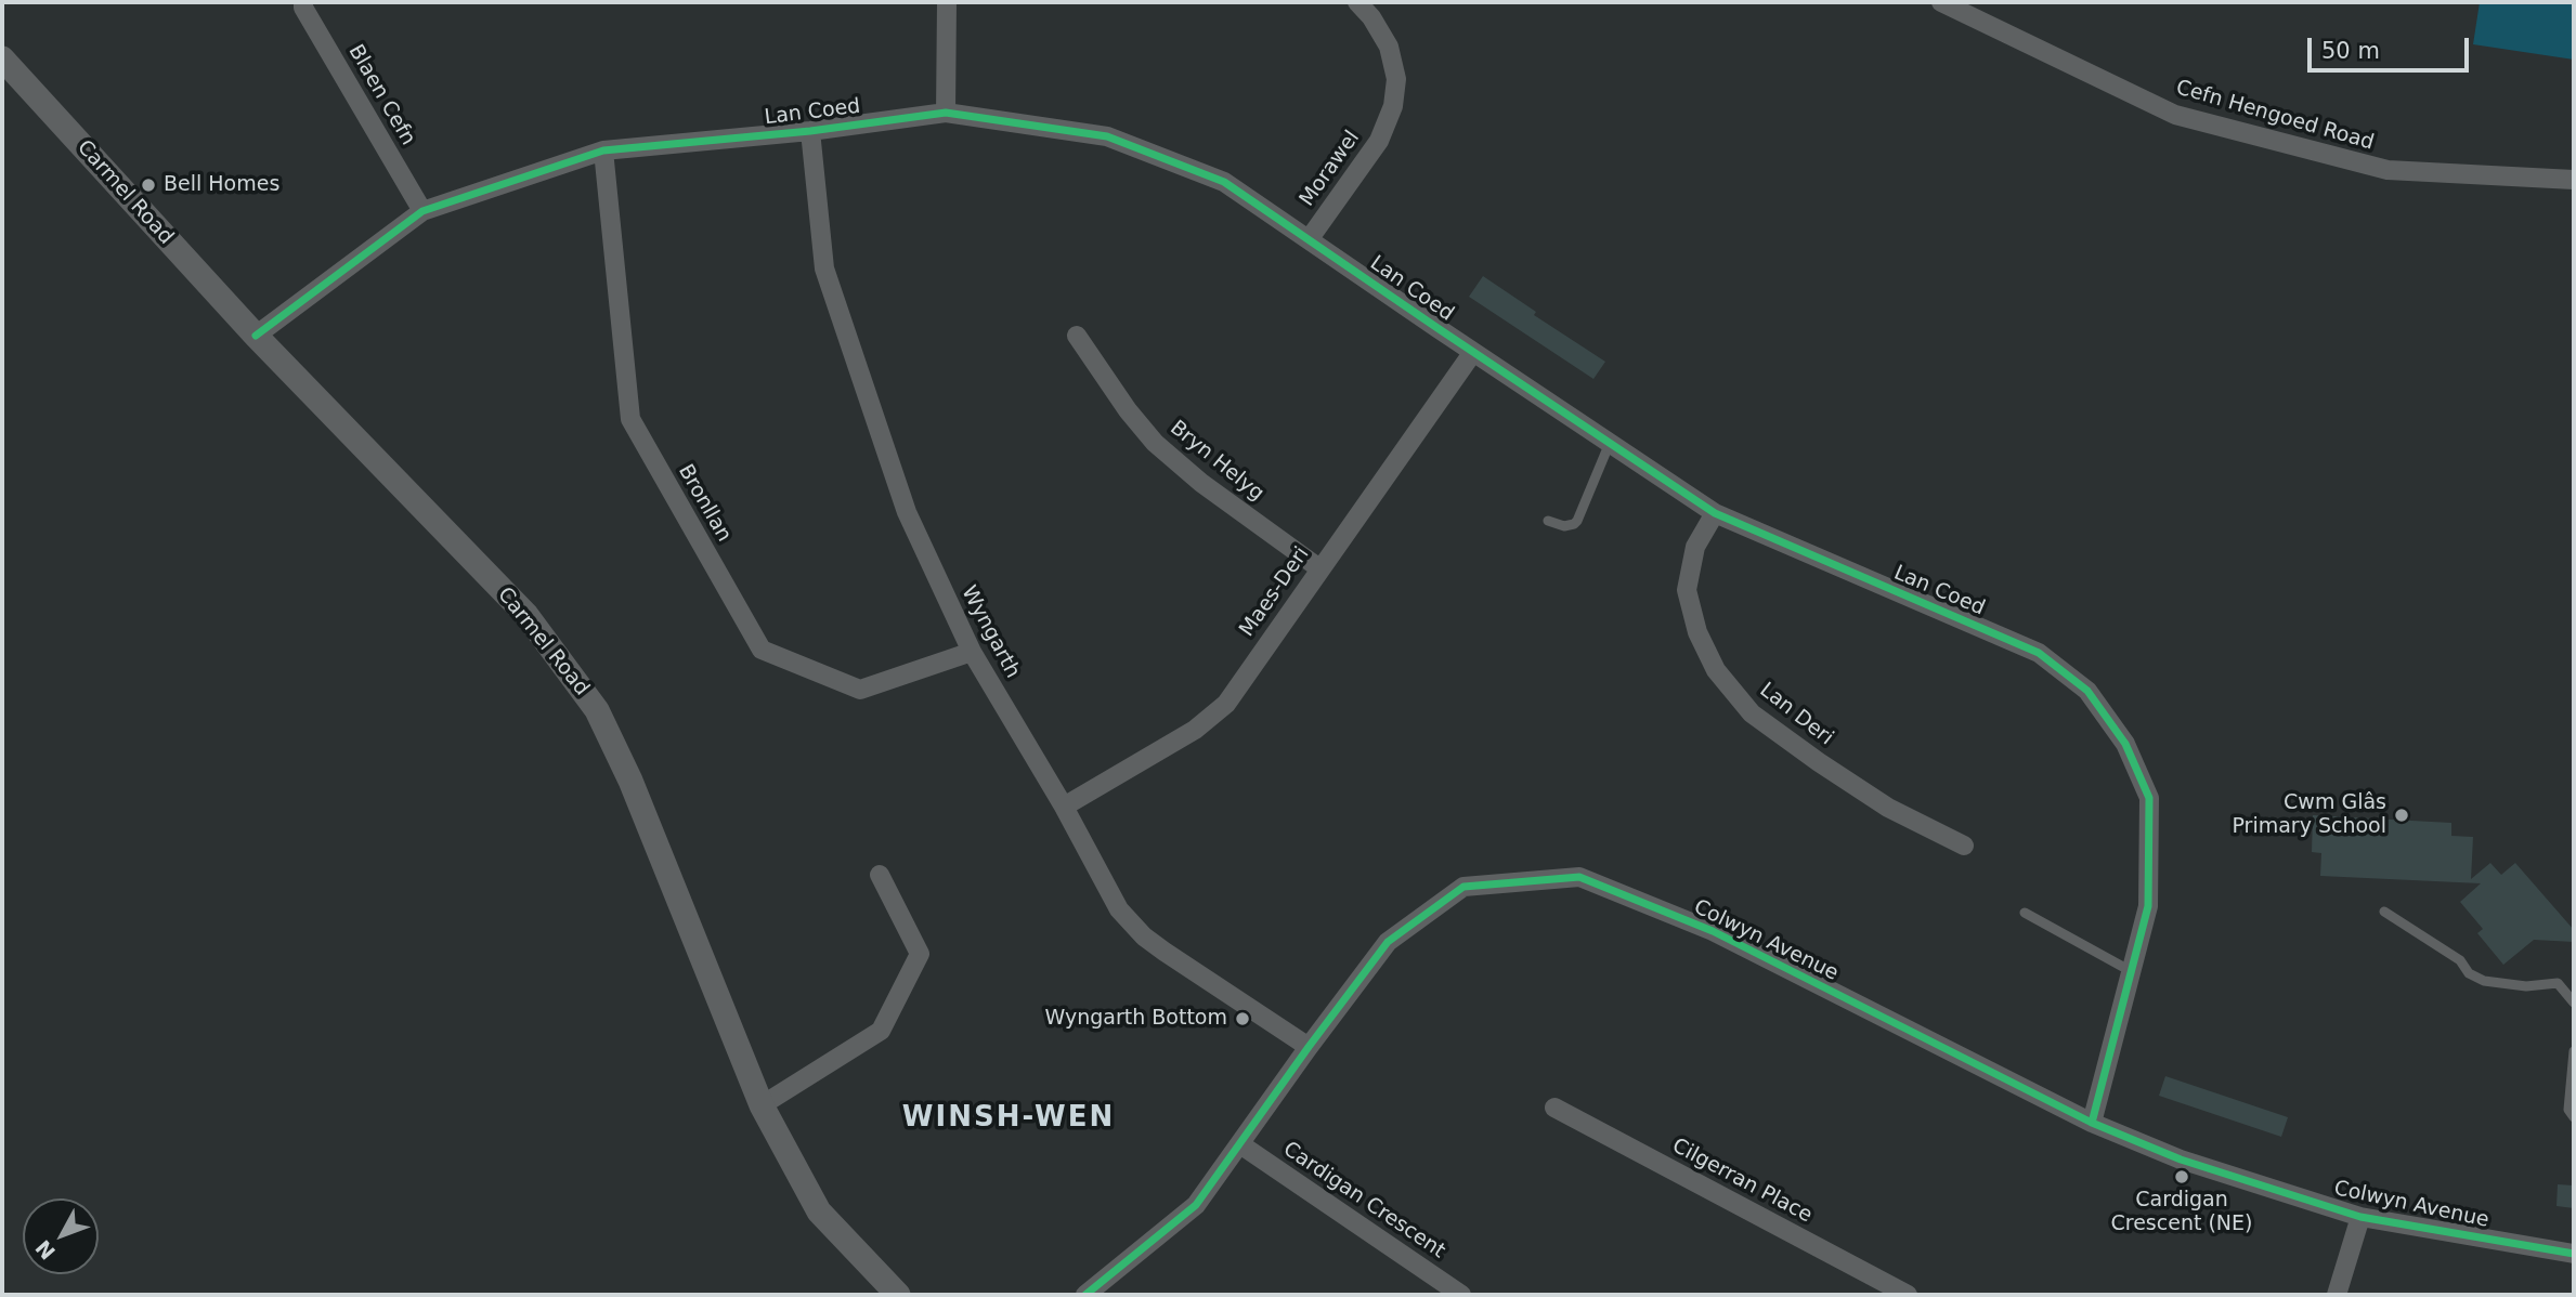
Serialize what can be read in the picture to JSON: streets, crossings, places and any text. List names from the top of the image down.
{
  "streets": {
    "street": [
      "Blaen Cefn",
      "Lan Coed",
      "Cefn Hengoed Road",
      "Morawel",
      "Carmel Road",
      "Bryn Helyg",
      "Bronllan",
      "Maes-Deri",
      "Wyngarth",
      "Lan Deri",
      "Colwyn Avenue",
      "Cilgerran Place",
      "Cardigan Crescent"
    ]
  },
  "crossings": [
    ["Blaen Cefn", "Lan Coed"],
    ["Lan Coed", "Morawel"],
    ["Lan Coed", "Carmel Road"],
    ["Lan Coed", "Bronllan"],
    ["Lan Coed", "Maes-Deri"],
    ["Lan Coed", "Wyngarth"],
    ["Lan Coed", "Lan Deri"],
    ["Lan Coed", "Colwyn Avenue"],
    ["Bryn Helyg", "Maes-Deri"],
    ["Bronllan", "Wyngarth"],
    ["Maes-Deri", "Wyngarth"],
    ["Wyngarth", "Colwyn Avenue"],
    ["Colwyn Avenue", "Cardigan Crescent"]
  ],
  "districts": ["WINSH-WEN"],
  "places": [
    "Bell Homes",
    "Cwm Glâs Primary School",
    "Wyngarth Bottom",
    "Cardigan Crescent (NE)"
  ],
  "scale_bar": "50 m",
  "north": "bottom left"
}
